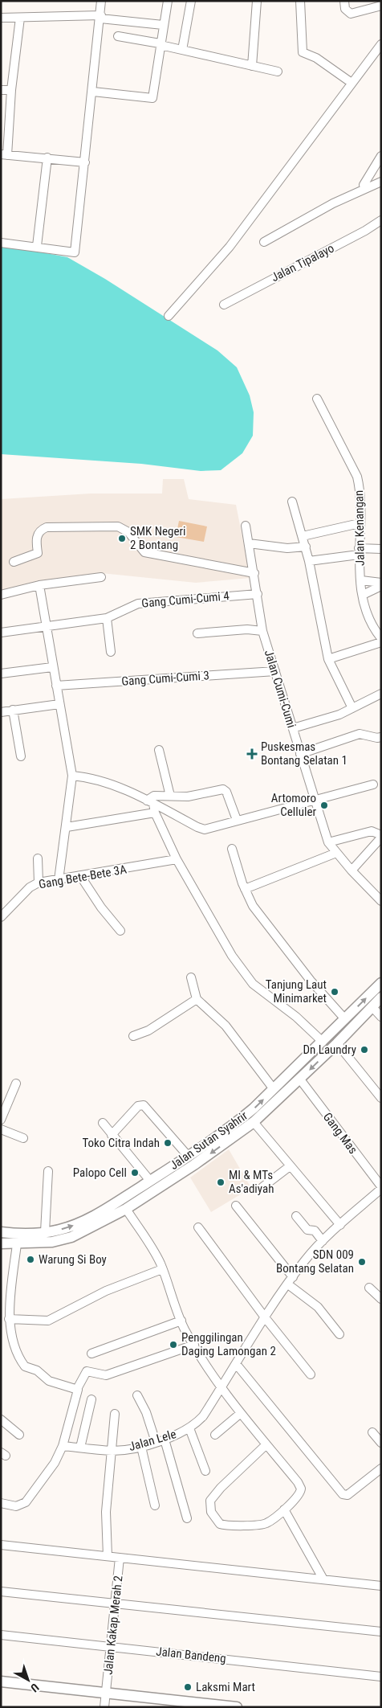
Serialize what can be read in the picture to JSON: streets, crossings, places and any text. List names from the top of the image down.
{
  "streets": {
    "street": [
      "Jalan Tipalayo",
      "Jalan Kenangan",
      "Gang Cumi-Cumi 4",
      "Gang Cumi-Cumi 3",
      "Jalan Cumi-Cumi",
      "Gang Bete-Bete 3A",
      "Gang Mas",
      "Jalan Sutan Syahrir",
      "Jalan Lele",
      "Jalan Kakap Merah 2",
      "Jalan Bandeng"
    ]
  },
  "crossings": [
    ["Gang Cumi-Cumi 4", "Jalan Cumi-Cumi"],
    ["Gang Cumi-Cumi 3", "Jalan Cumi-Cumi"],
    ["Gang Mas", "Jalan Sutan Syahrir"],
    ["Gang Mas", "Jalan Lele"],
    ["Jalan Kakap Merah 2", "Jalan Bandeng"]
  ],
  "places": {
    "other": [
      "SMK Negeri 2 Bontang",
      "Artomoro Celluler",
      "Tanjung Laut Minimarket",
      "Dn Laundry",
      "Toko Citra Indah",
      "Palopo Cell",
      "MI & MTs As'adiyah",
      "Warung Si Boy",
      "SDN 009 Bontang Selatan",
      "Penggilingan Daging Lamongan 2",
      "Laksmi Mart"
    ],
    "health": ["Puskesmas Bontang Selatan 1"]
  },
  "north": "bottom right"
}
